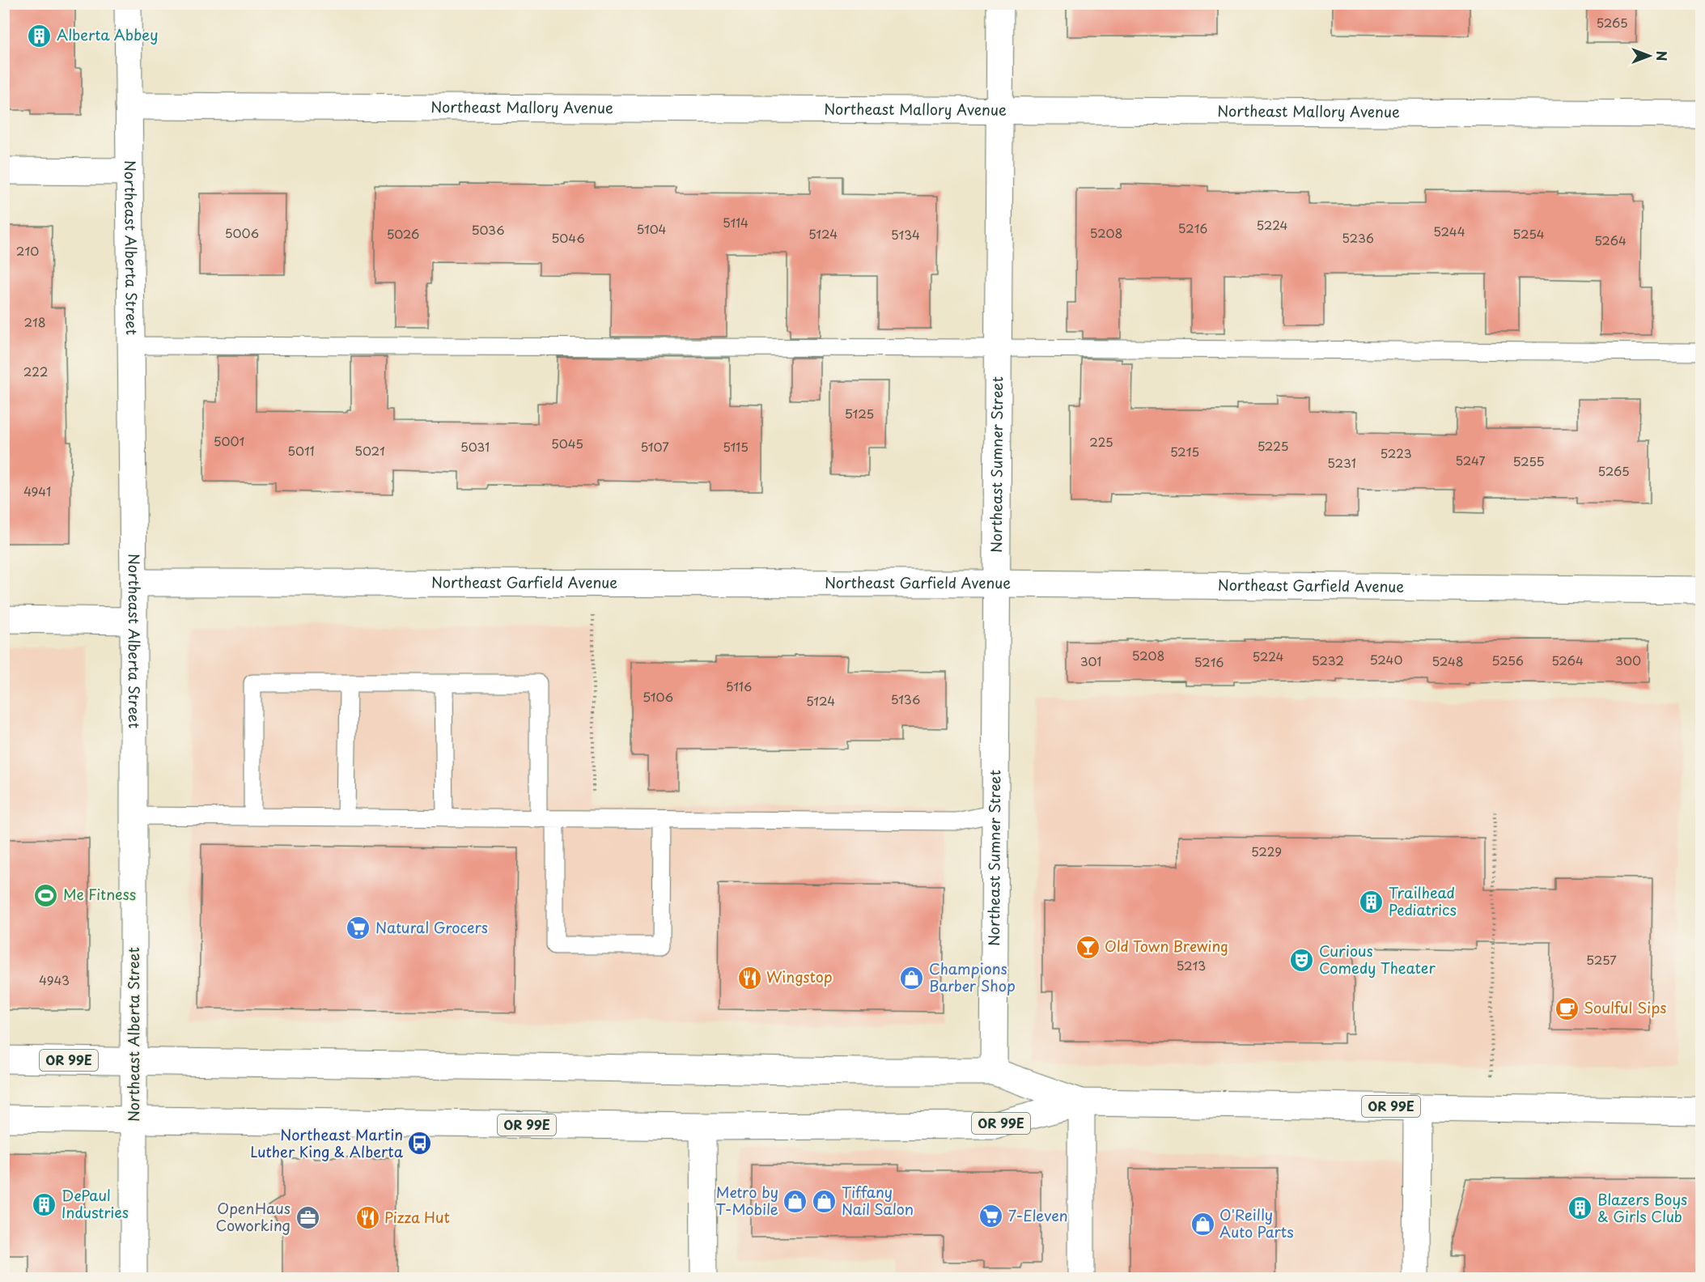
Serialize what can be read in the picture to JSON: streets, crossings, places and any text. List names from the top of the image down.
{
  "streets": {
    "street": [
      "Northeast Mallory Avenue",
      "Northeast Alberta Street",
      "Northeast Sumner Street",
      "Northeast Garfield Avenue",
      "OR 99E"
    ]
  },
  "crossings": [
    ["Northeast Mallory Avenue", "Northeast Alberta Street"],
    ["Northeast Mallory Avenue", "Northeast Sumner Street"],
    ["Northeast Alberta Street", "Northeast Garfield Avenue"],
    ["Northeast Alberta Street", "OR 99E"],
    ["Northeast Sumner Street", "Northeast Garfield Avenue"],
    ["Northeast Sumner Street", "OR 99E"]
  ],
  "places": {
    "building": [
      "Alberta Abbey",
      "Trailhead Pediatrics",
      "DePaul Industries",
      "Blazers Boys & Girls Club"
    ],
    "sports": ["Me Fitness"],
    "supermarket": ["Natural Grocers", "7-Eleven"],
    "bar": ["Old Town Brewing"],
    "theatre": ["Curious Comedy Theater"],
    "restaurant": ["Wingstop", "Pizza Hut"],
    "shop": [
      "Champions Barber Shop",
      "Metro by T-Mobile",
      "Tiffany Nail Salon",
      "O'Reilly Auto Parts"
    ],
    "cafe": ["Soulful Sips"],
    "bus stop": ["Northeast Martin Luther King & Alberta"],
    "office": ["OpenHaus Coworking"]
  },
  "house_numbers": [
    "5265",
    "5114",
    "5224",
    "5216",
    "5104",
    "5036",
    "5244",
    "5006",
    "5208",
    "5026",
    "5124",
    "5254",
    "5134",
    "5046",
    "5236",
    "5264",
    "210",
    "218",
    "222",
    "5125",
    "5001",
    "225",
    "5045",
    "5225",
    "5031",
    "5107",
    "5115",
    "5011",
    "5021",
    "5215",
    "5223",
    "5247",
    "5255",
    "5231",
    "5265",
    "4941",
    "5208",
    "5224",
    "5240",
    "5232",
    "5256",
    "5264",
    "300",
    "301",
    "5248",
    "5216",
    "5116",
    "5106",
    "5136",
    "5124",
    "5229",
    "5257",
    "5213",
    "4943"
  ],
  "north": "right"
}
